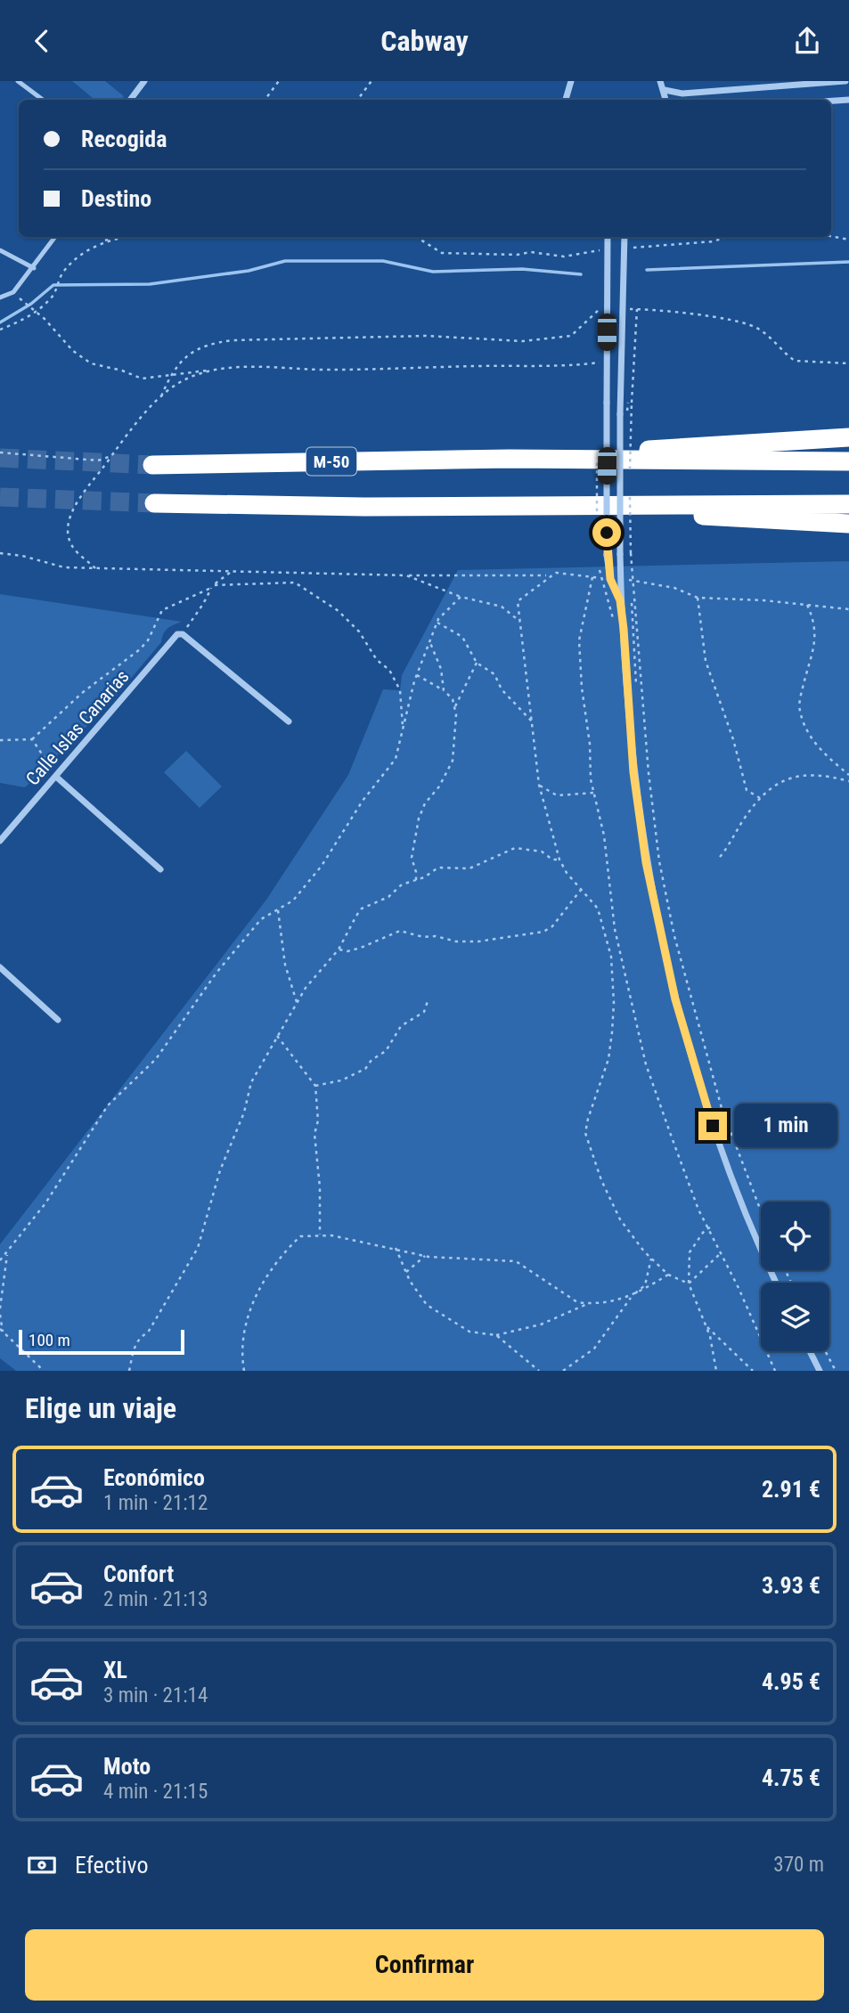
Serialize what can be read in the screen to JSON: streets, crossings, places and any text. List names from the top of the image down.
{
  "streets": {
    "highway": ["M-50"],
    "street": ["Calle Islas Canarias"]
  },
  "scale_bar": "100 m",
  "page": {
    "header": "Cabway",
    "banner": ["Recogida", "Destino"],
    "bubble": "1 min",
    "scale": "100 m",
    "heading": "Elige un viaje",
    "list": [
      {
        "name": "Económico",
        "note": "1 min · 21:12",
        "value": "2.91 €"
      },
      {
        "name": "Confort",
        "note": "2 min · 21:13",
        "value": "3.93 €"
      },
      {
        "name": "XL",
        "note": "3 min · 21:14",
        "value": "4.95 €"
      },
      {
        "name": "Moto",
        "note": "4 min · 21:15",
        "value": "4.75 €"
      }
    ],
    "pay": ["Efectivo", "370 m"],
    "buttons": "Confirmar"
  }
}
